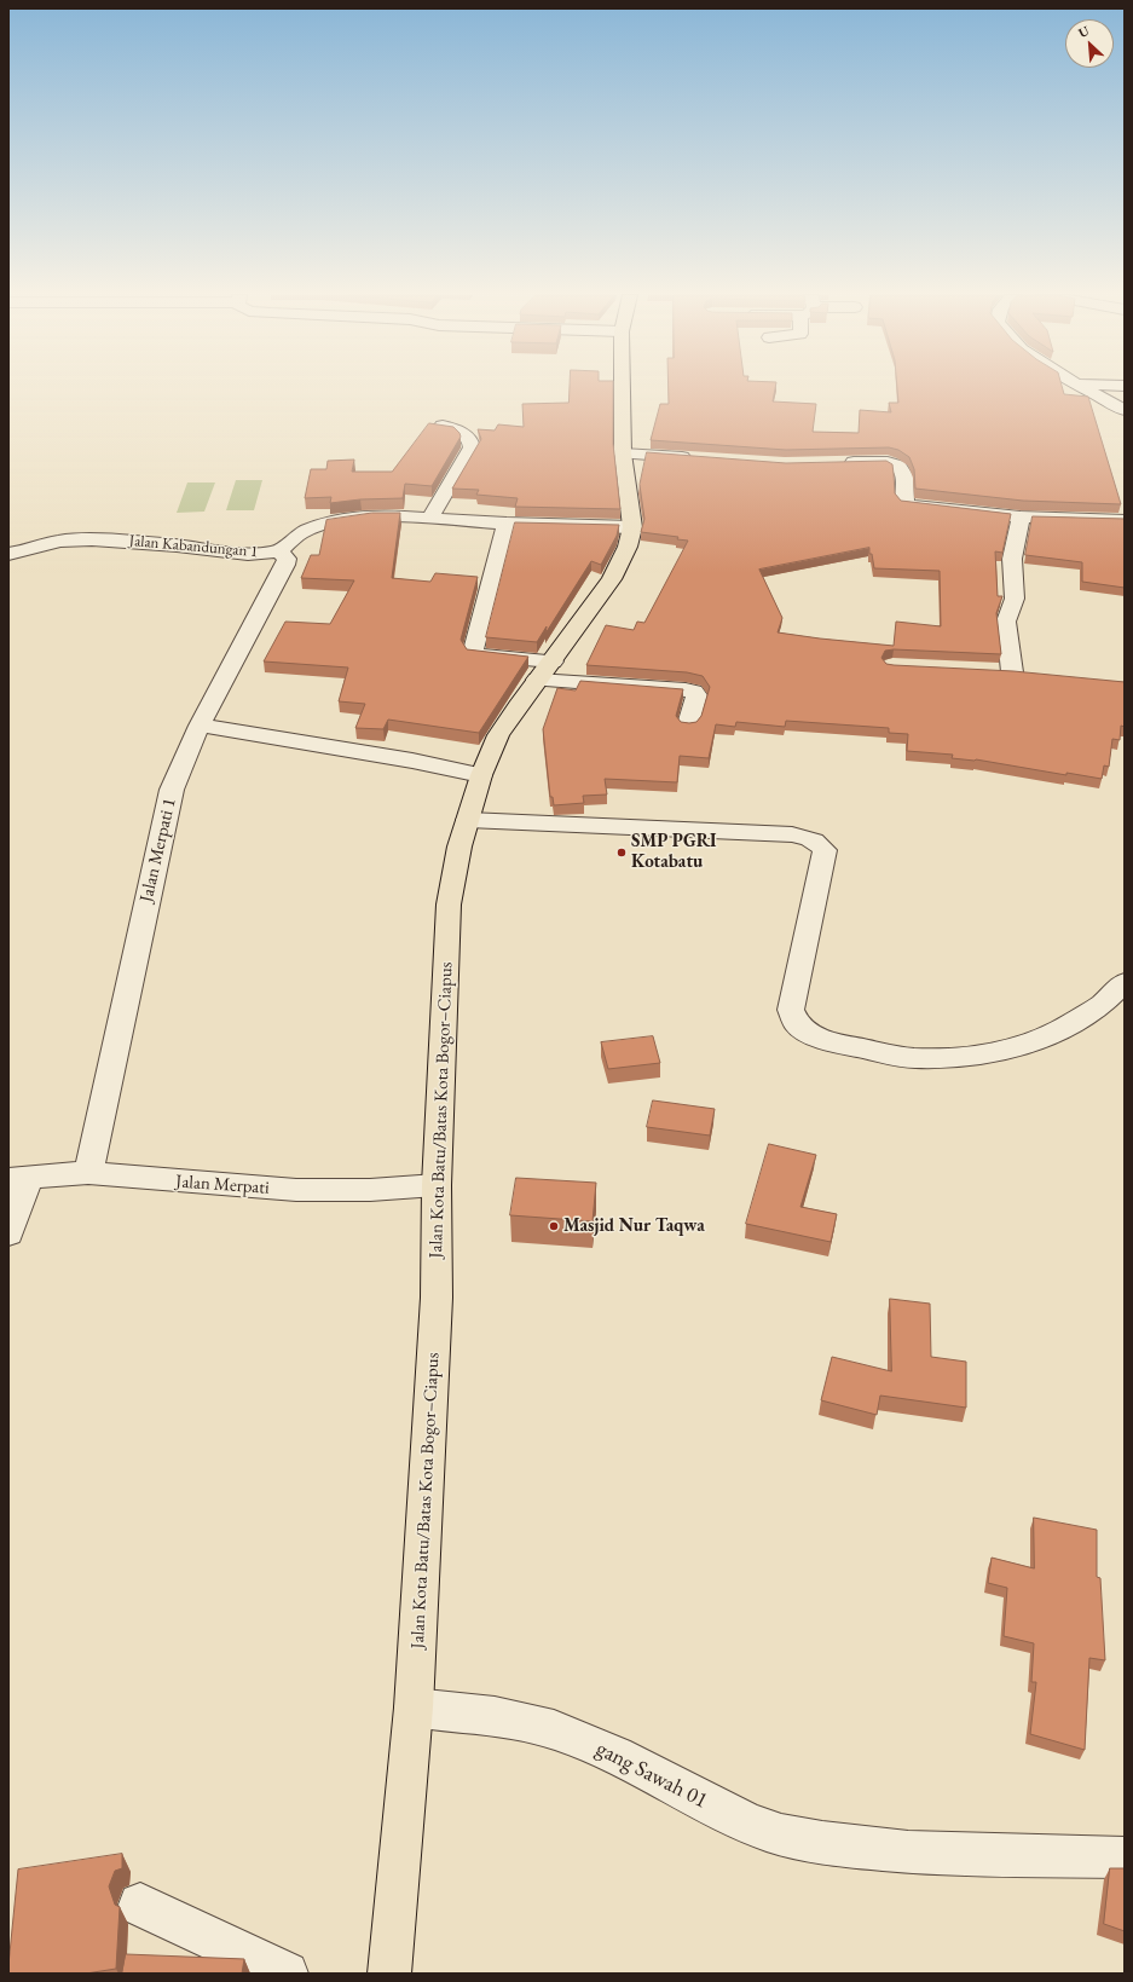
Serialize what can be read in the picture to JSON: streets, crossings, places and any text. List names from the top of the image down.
{
  "streets": {
    "main road": ["Jalan Kota Batu/Batas Kota Bogor–Ciapus"],
    "street": [
      "Jalan Kabandungan 1",
      "Jalan Merpati 1",
      "Jalan Merpati",
      "gang Sawah 01"
    ]
  },
  "crossings": [
    ["Jalan Kabandungan 1", "Jalan Merpati 1"],
    ["Jalan Kabandungan 1", "Jalan Kota Batu/Batas Kota Bogor–Ciapus"],
    ["Jalan Merpati 1", "Jalan Merpati"],
    ["Jalan Kota Batu/Batas Kota Bogor–Ciapus", "Jalan Merpati"],
    ["Jalan Kota Batu/Batas Kota Bogor–Ciapus", "gang Sawah 01"]
  ],
  "places": ["SMP PGRI Kotabatu", "Masjid Nur Taqwa"],
  "north": "top left"
}
